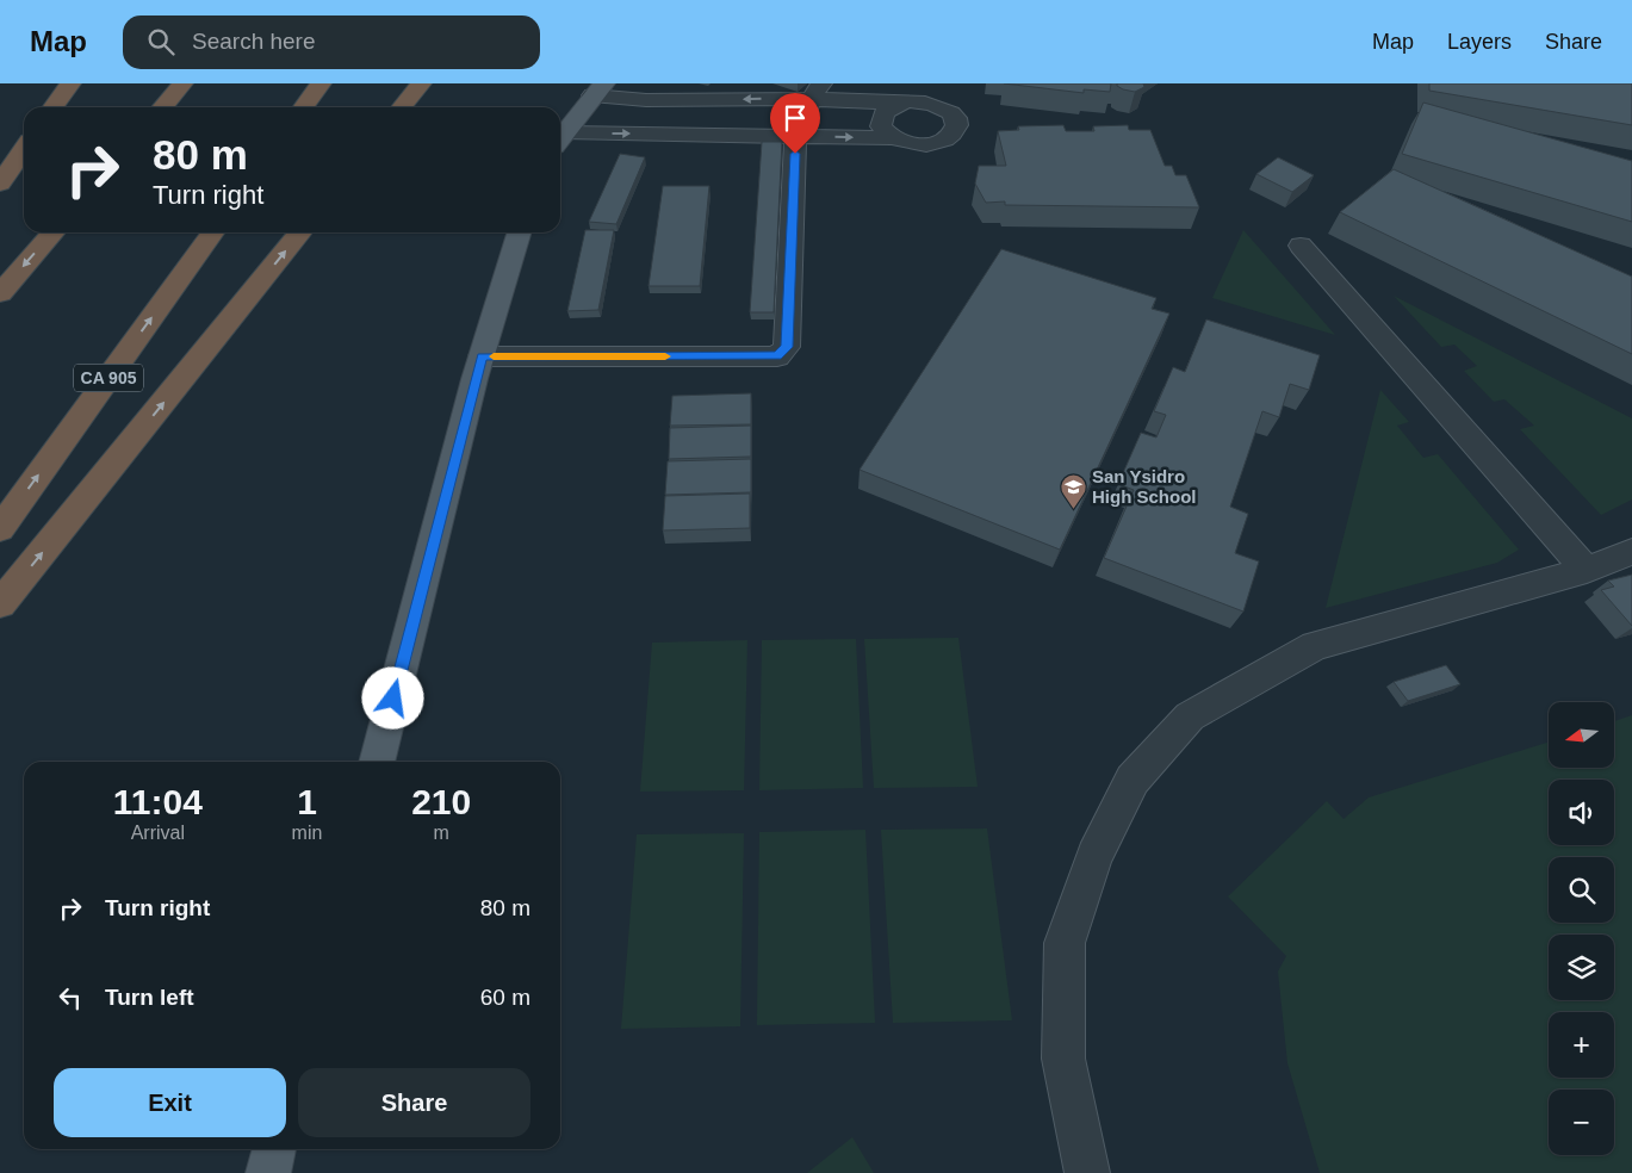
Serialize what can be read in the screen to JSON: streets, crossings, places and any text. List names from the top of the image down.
{
  "streets": {
    "highway": ["CA 905"]
  },
  "places": {
    "school or university": ["San Ysidro High School"]
  },
  "north": "left",
  "page": {
    "header": "Map",
    "search": "Search here",
    "nav": ["Map", "Layers", "Share"],
    "turn": ["80 m", "Turn right"],
    "map_buttons": ["+", "−"],
    "eta": [
      "11:04",
      "Arrival",
      "1",
      "min",
      "210",
      "m"
    ],
    "list": [
      {
        "name": "Turn right",
        "value": "80 m"
      },
      {
        "name": "Turn left",
        "value": "60 m"
      }
    ],
    "buttons": ["Exit", "Share"]
  }
}
